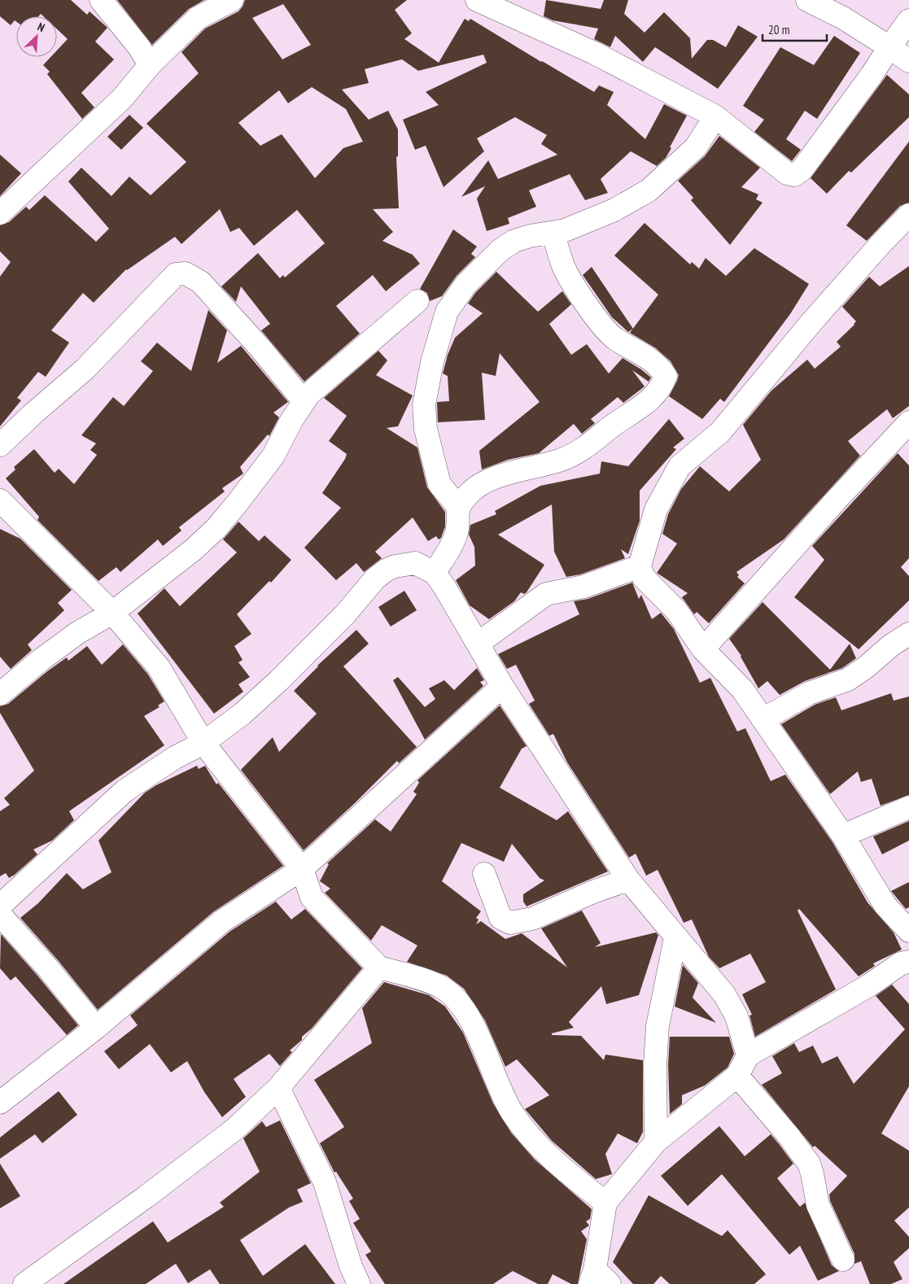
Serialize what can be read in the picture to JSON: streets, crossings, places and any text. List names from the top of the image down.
{
  "scale_bar": "20 m",
  "north": "top right"
}
